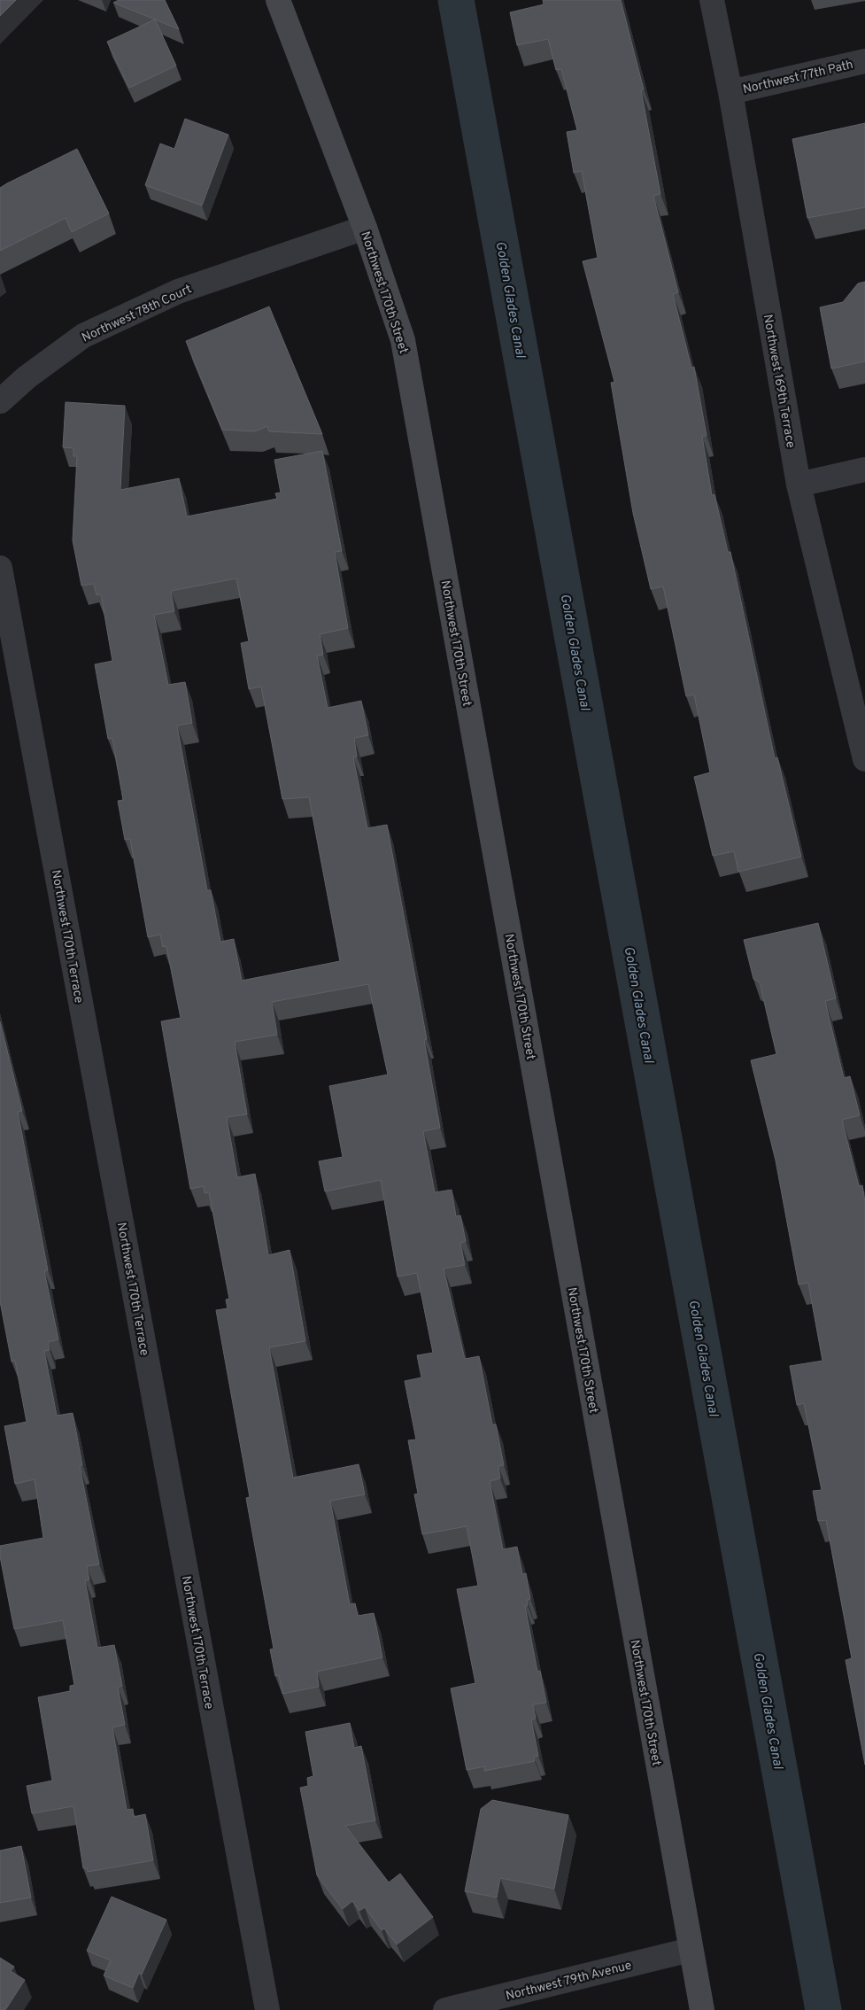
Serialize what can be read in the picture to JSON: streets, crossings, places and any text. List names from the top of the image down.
{
  "streets": {
    "street": [
      "Northwest 77th Path",
      "Northwest 170th Street",
      "Northwest 78th Court",
      "Northwest 169th Terrace",
      "Northwest 170th Terrace",
      "Northwest 79th Avenue"
    ]
  },
  "crossings": [
    ["Northwest 77th Path", "Northwest 169th Terrace"],
    ["Northwest 170th Street", "Northwest 78th Court"],
    ["Northwest 170th Street", "Northwest 79th Avenue"]
  ],
  "water": ["Golden Glades Canal"]
}
